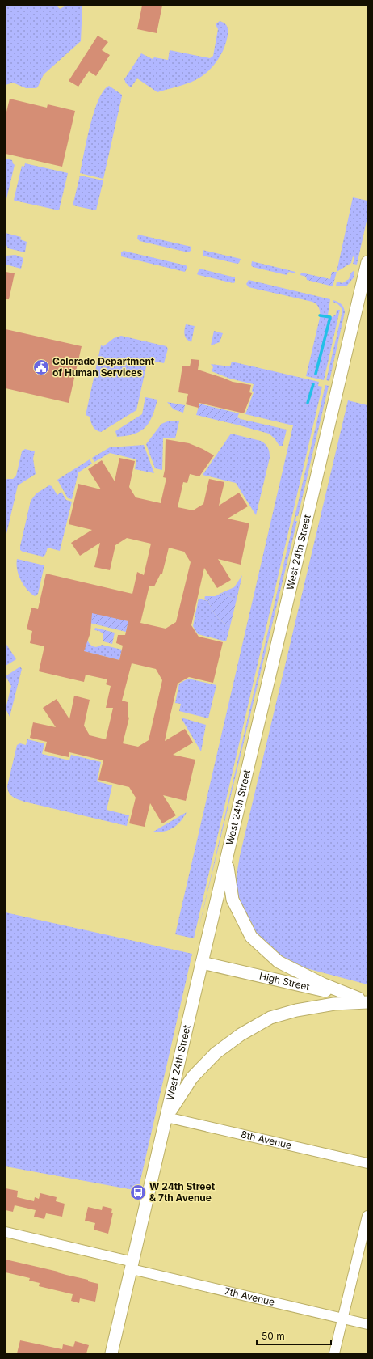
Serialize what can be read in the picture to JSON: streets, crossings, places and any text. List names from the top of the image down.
{
  "streets": {
    "street": [
      "West 24th Street",
      "High Street",
      "8th Avenue",
      "7th Avenue"
    ]
  },
  "crossings": [
    ["West 24th Street", "High Street"],
    ["West 24th Street", "8th Avenue"],
    ["West 24th Street", "7th Avenue"]
  ],
  "places": {
    "public building": ["Colorado Department of Human Services"],
    "bus stop": ["W 24th Street & 7th Avenue"]
  },
  "scale_bar": "50 m"
}
